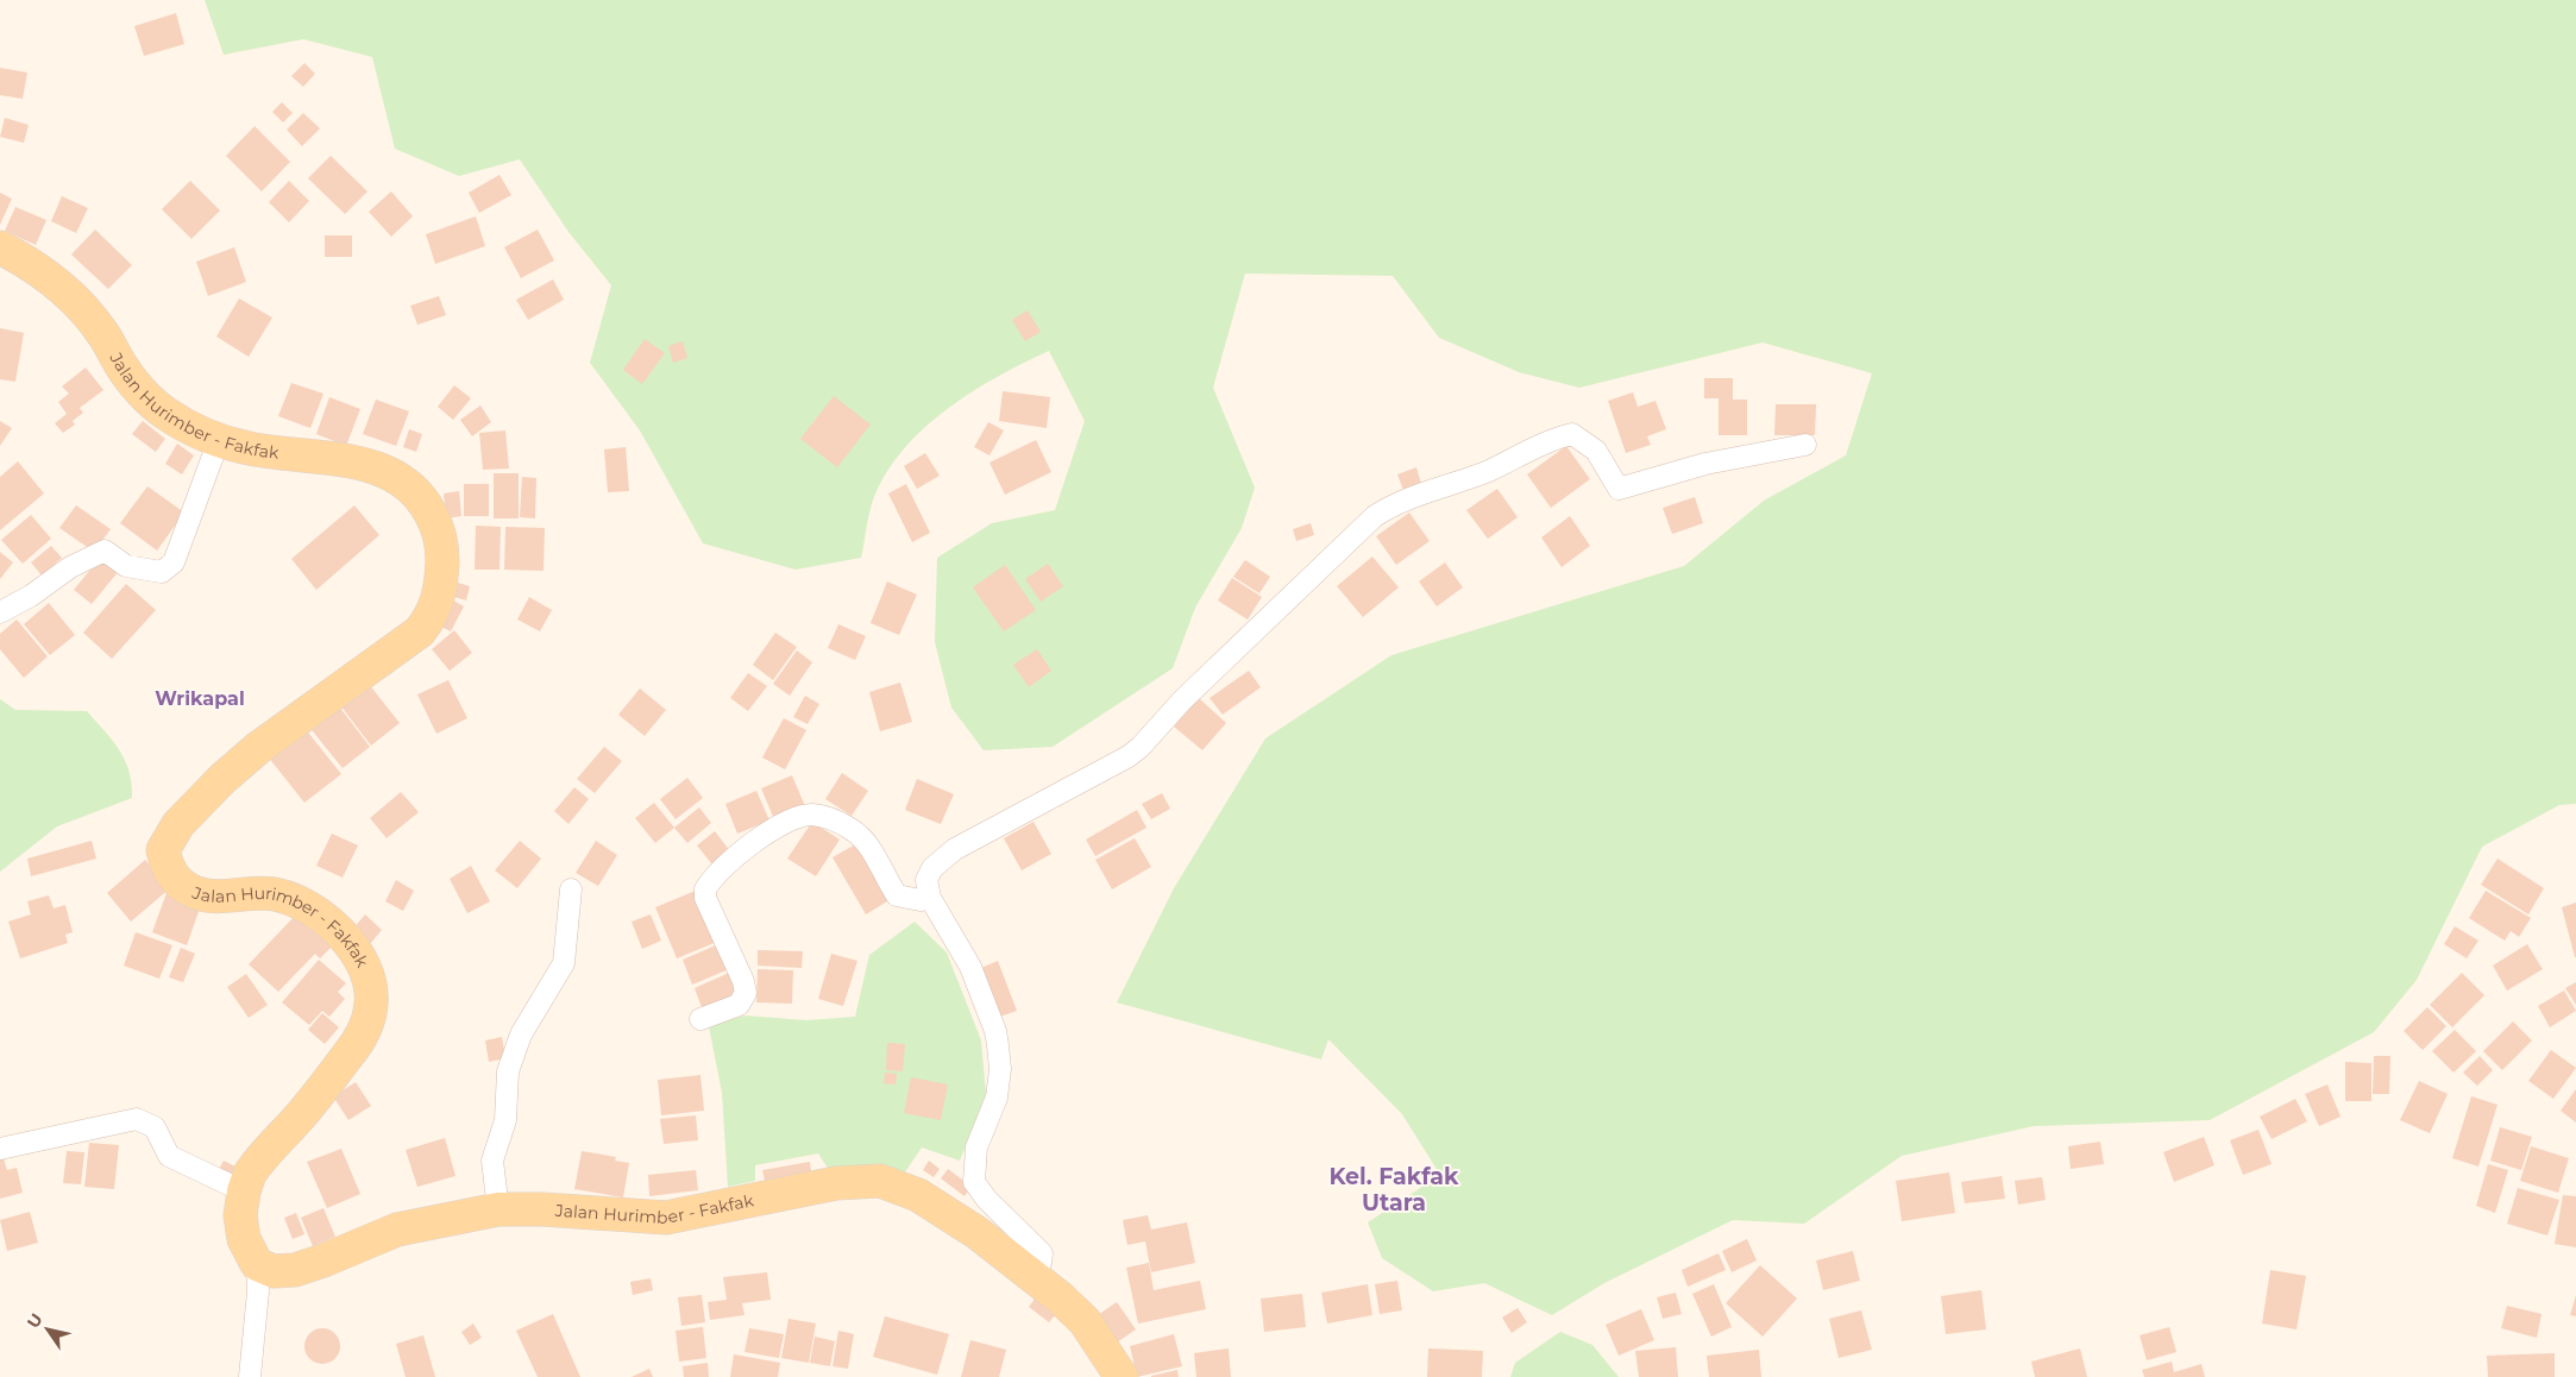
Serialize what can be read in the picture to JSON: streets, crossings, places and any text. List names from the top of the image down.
{
  "streets": {
    "main road": ["Jalan Hurimber - Fakfak"]
  },
  "districts": ["Wrikapal", "Kel. Fakfak Utara"],
  "north": "top left"
}
